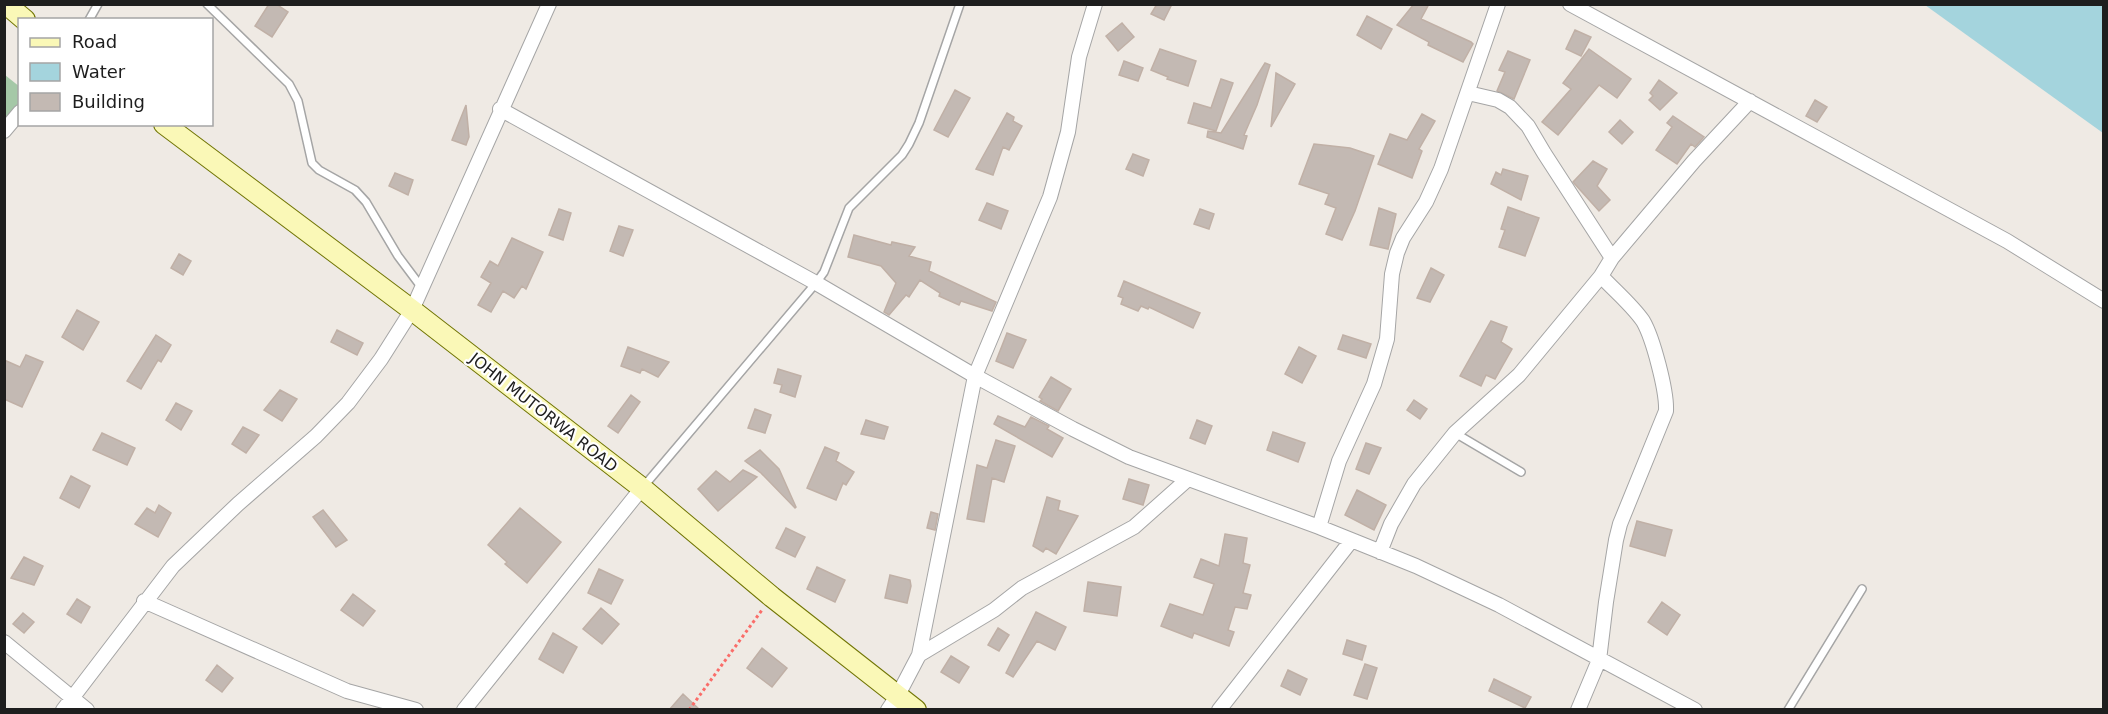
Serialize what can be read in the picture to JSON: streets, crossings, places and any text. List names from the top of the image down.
{
  "streets": {
    "street": ["JOHN MUTORWA ROAD"]
  },
  "legend": ["Road", "Water", "Building"]
}
